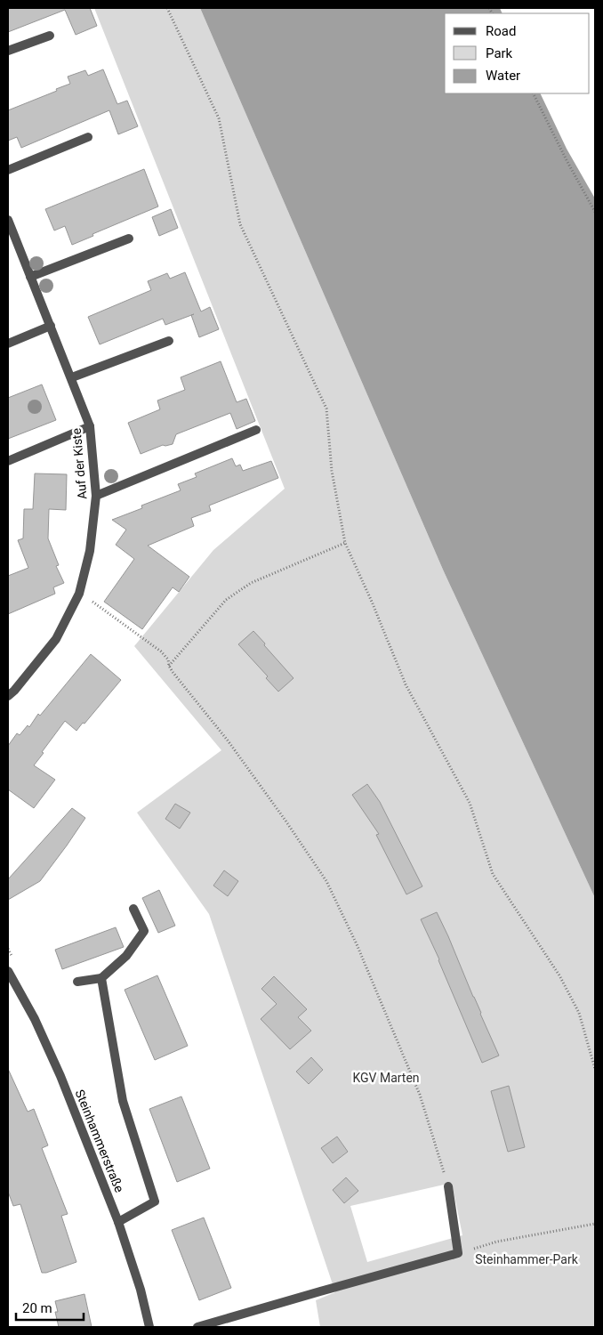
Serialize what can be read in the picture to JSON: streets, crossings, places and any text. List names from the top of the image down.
{
  "streets": {
    "street": ["Auf der Kiste", "Steinhammerstraße"]
  },
  "parks": ["KGV Marten", "Steinhammer-Park"],
  "legend": ["Road", "Park", "Water"],
  "scale_bar": "20 m"
}
